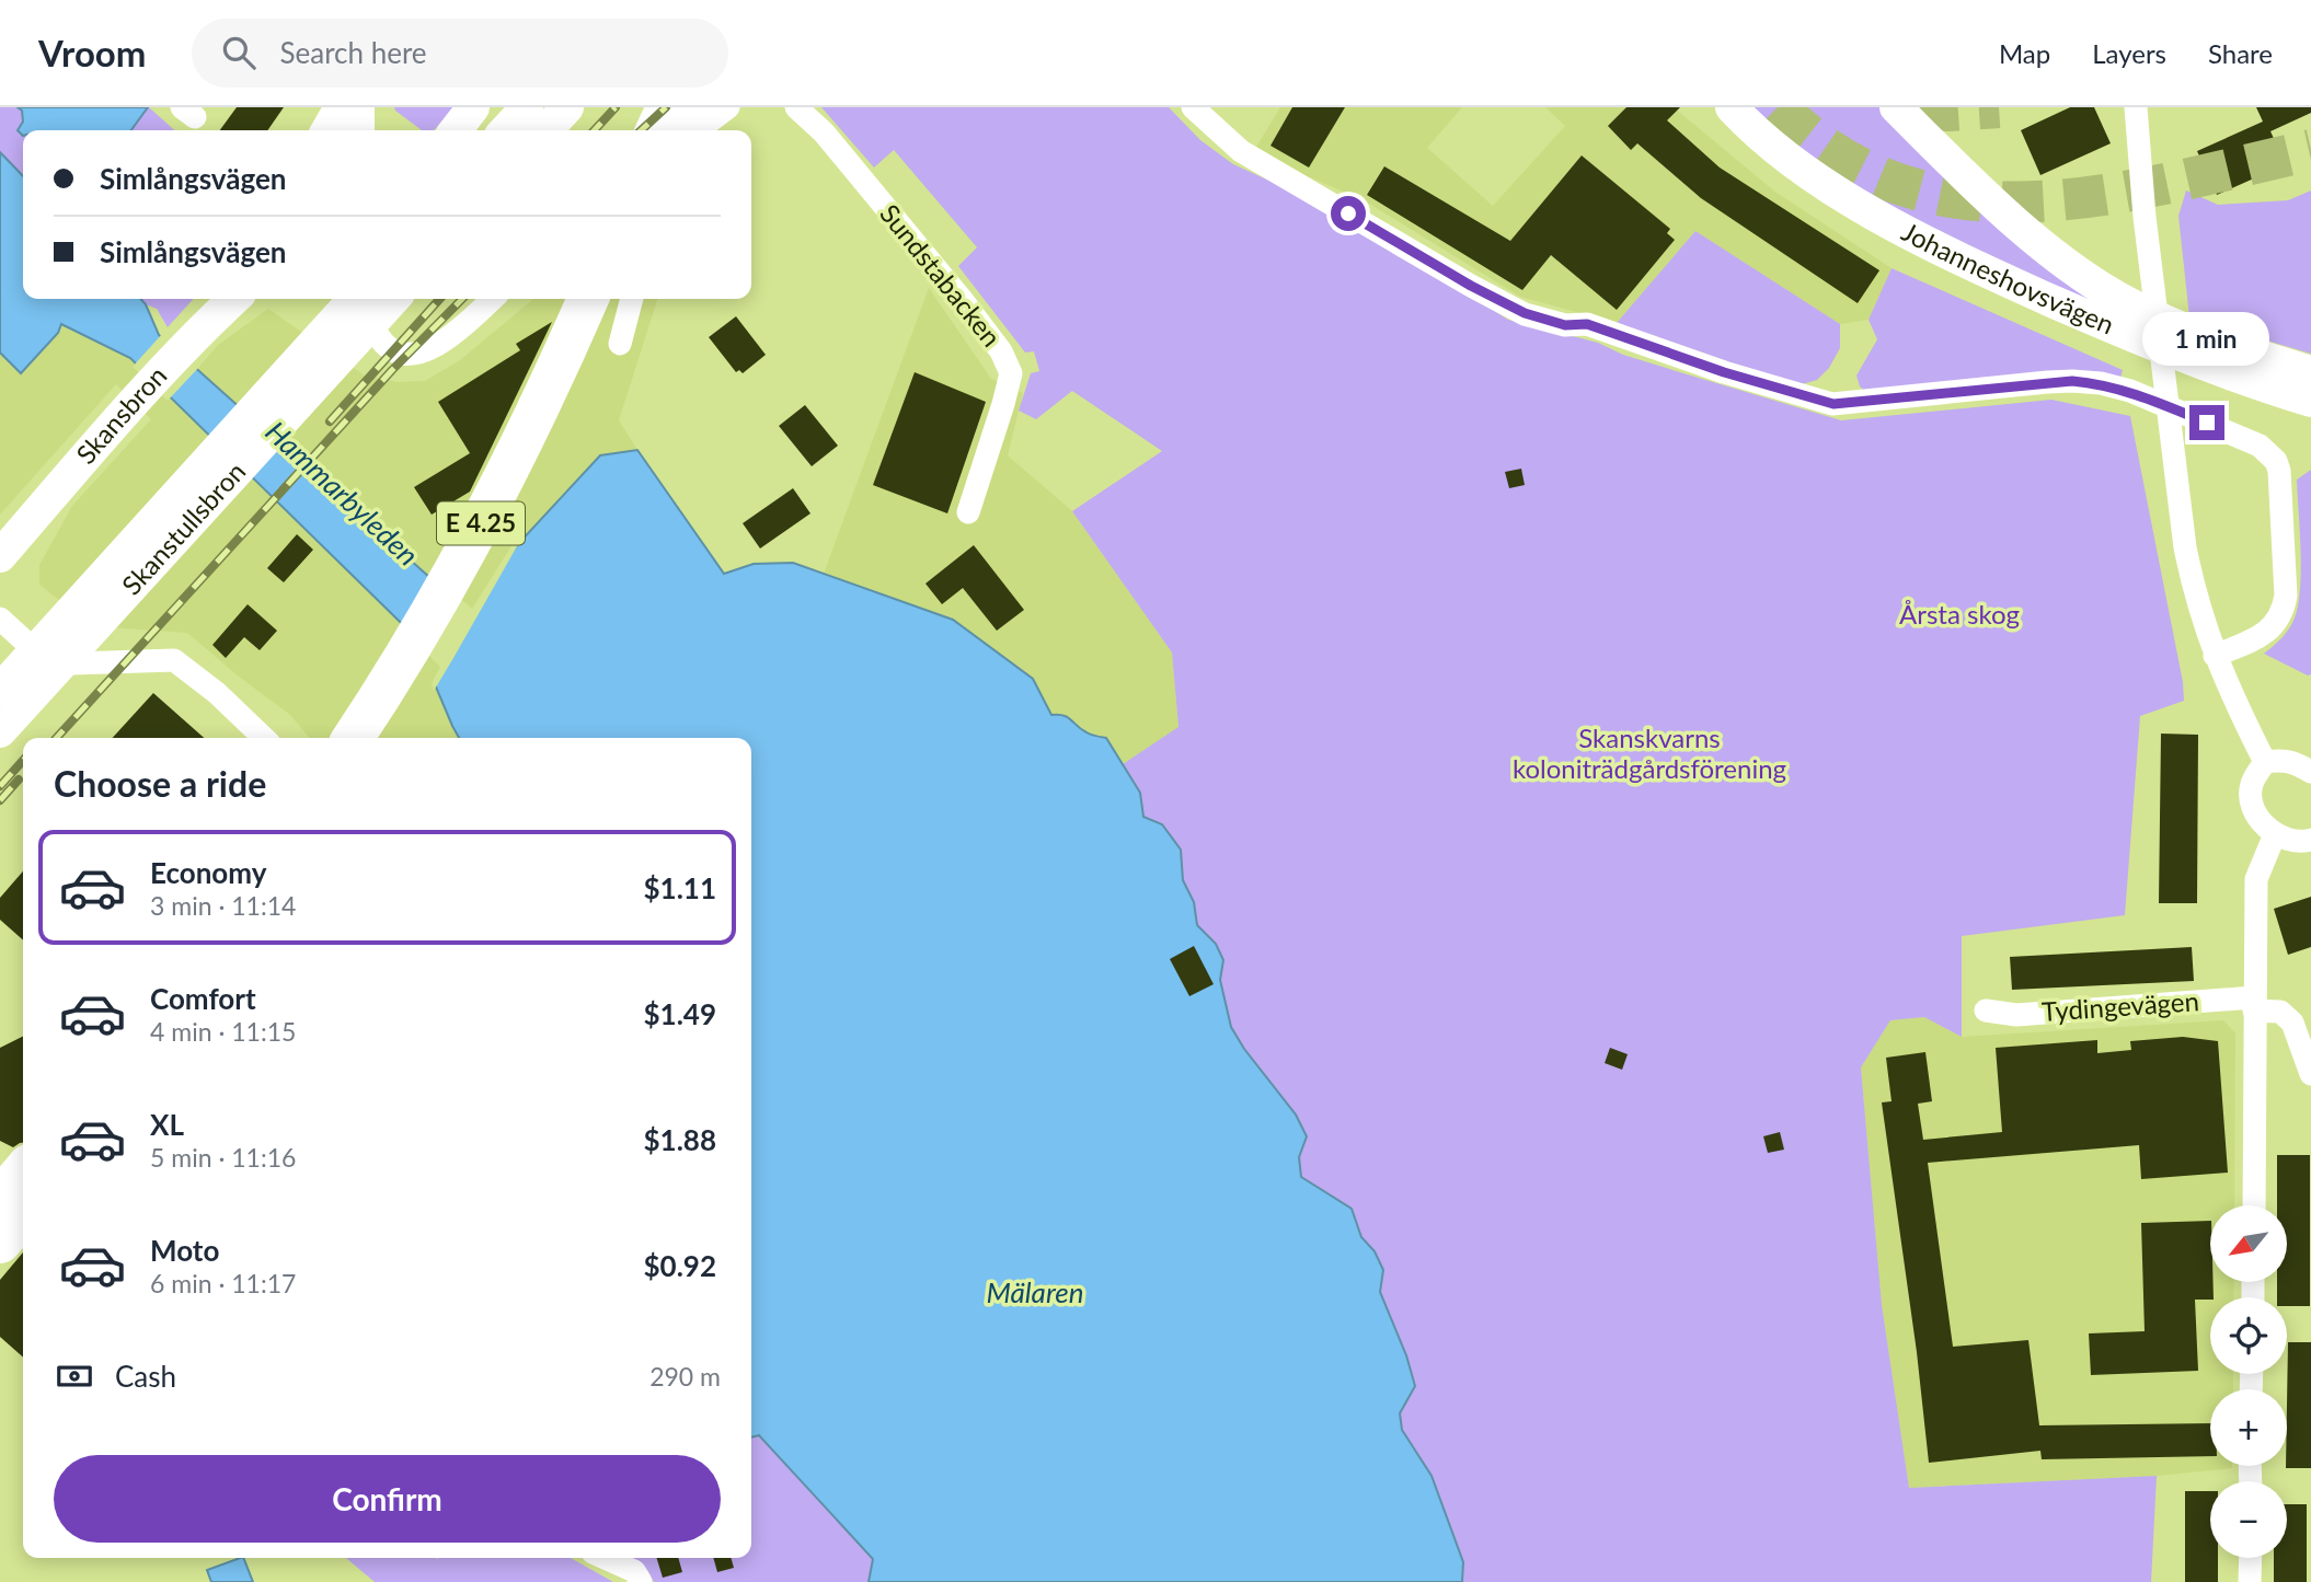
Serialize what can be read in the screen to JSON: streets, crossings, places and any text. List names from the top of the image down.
{
  "streets": {
    "highway": ["E 4.25"],
    "main road": ["Johanneshovsvägen", "Skansbron", "Skanstullsbron"],
    "street": ["Sundstabacken", "Tydingevägen"]
  },
  "water": ["Hammarbyleden", "Mälaren"],
  "parks": ["Årsta skog", "Skanskvarns koloniträdgårdsförening"],
  "north": "bottom left",
  "page": {
    "header": "Vroom",
    "search": "Search here",
    "nav": ["Map", "Layers", "Share"],
    "banner": ["Simlångsvägen", "Simlångsvägen"],
    "bubble": "1 min",
    "heading": "Choose a ride",
    "list": [
      {
        "name": "Economy",
        "note": "3 min · 11:14",
        "value": "$1.11"
      },
      {
        "name": "Comfort",
        "note": "4 min · 11:15",
        "value": "$1.49"
      },
      {
        "name": "XL",
        "note": "5 min · 11:16",
        "value": "$1.88"
      },
      {
        "name": "Moto",
        "note": "6 min · 11:17",
        "value": "$0.92"
      }
    ],
    "map_buttons": ["+", "−"],
    "pay": ["Cash", "290 m"],
    "buttons": "Confirm"
  }
}
